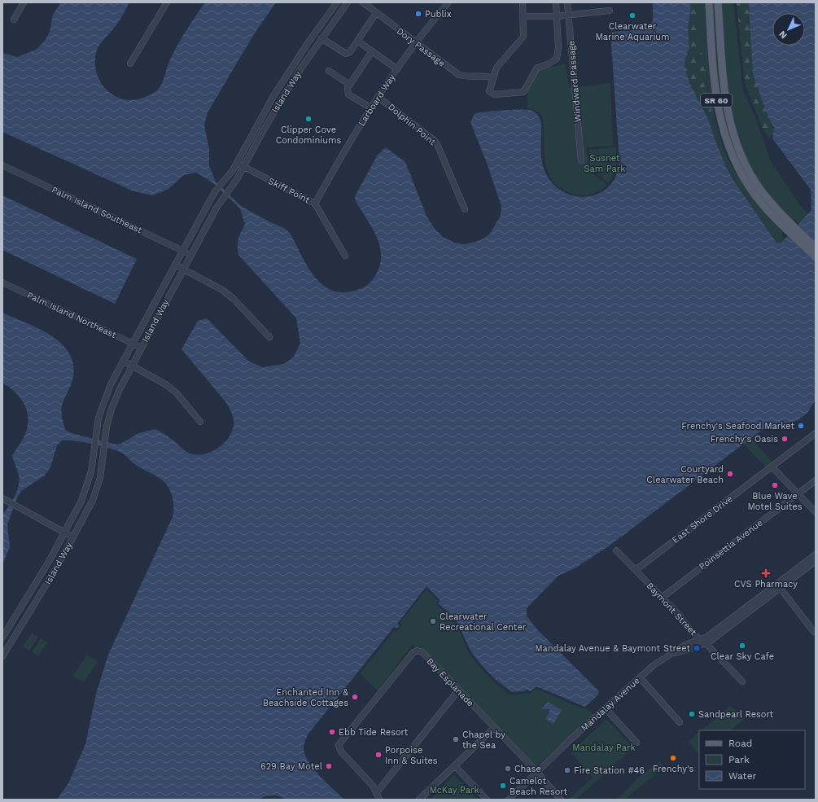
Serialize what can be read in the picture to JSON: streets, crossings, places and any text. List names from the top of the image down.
{
  "streets": {
    "main road": ["SR 60"],
    "street": [
      "Dory Passage",
      "Windward Passage",
      "Island Way",
      "Larboard Way",
      "Dolphin Point",
      "Skiff Point",
      "Palm Island Southeast",
      "Palm Island Northeast",
      "East Shore Drive",
      "Poinsettia Avenue",
      "Baymont Street",
      "Bay Esplanade",
      "Mandalay Avenue"
    ]
  },
  "crossings": [
    ["Dory Passage", "Larboard Way"],
    ["Island Way", "Skiff Point"],
    ["Island Way", "Palm Island Southeast"],
    ["Island Way", "Palm Island Northeast"],
    ["Larboard Way", "Dolphin Point"],
    ["Larboard Way", "Skiff Point"],
    ["East Shore Drive", "Baymont Street"],
    ["Poinsettia Avenue", "Baymont Street"],
    ["Baymont Street", "Mandalay Avenue"],
    ["Bay Esplanade", "Mandalay Avenue"]
  ],
  "parks": ["Susnet Sam Park", "Mandalay Park", "McKay Park"],
  "places": {
    "other": [
      "Publix",
      "Clearwater Marine Aquarium",
      "Clipper Cove Condominiums",
      "Frenchy's Seafood Market",
      "Frenchy's Oasis",
      "Courtyard Clearwater Beach",
      "Blue Wave Motel Suites",
      "Clearwater Recreational Center",
      "Clear Sky Cafe",
      "Enchanted Inn & Beachside Cottages",
      "Sandpearl Resort",
      "Ebb Tide Resort",
      "Chapel by the Sea",
      "Porpoise Inn & Suites",
      "Frenchy's",
      "629 Bay Motel",
      "Chase",
      "Fire Station #46",
      "Camelot Beach Resort"
    ],
    "health": ["CVS Pharmacy"],
    "transit": ["Mandalay Avenue & Baymont Street"]
  },
  "legend": ["Road", "Park", "Water"],
  "north": "bottom left"
}
